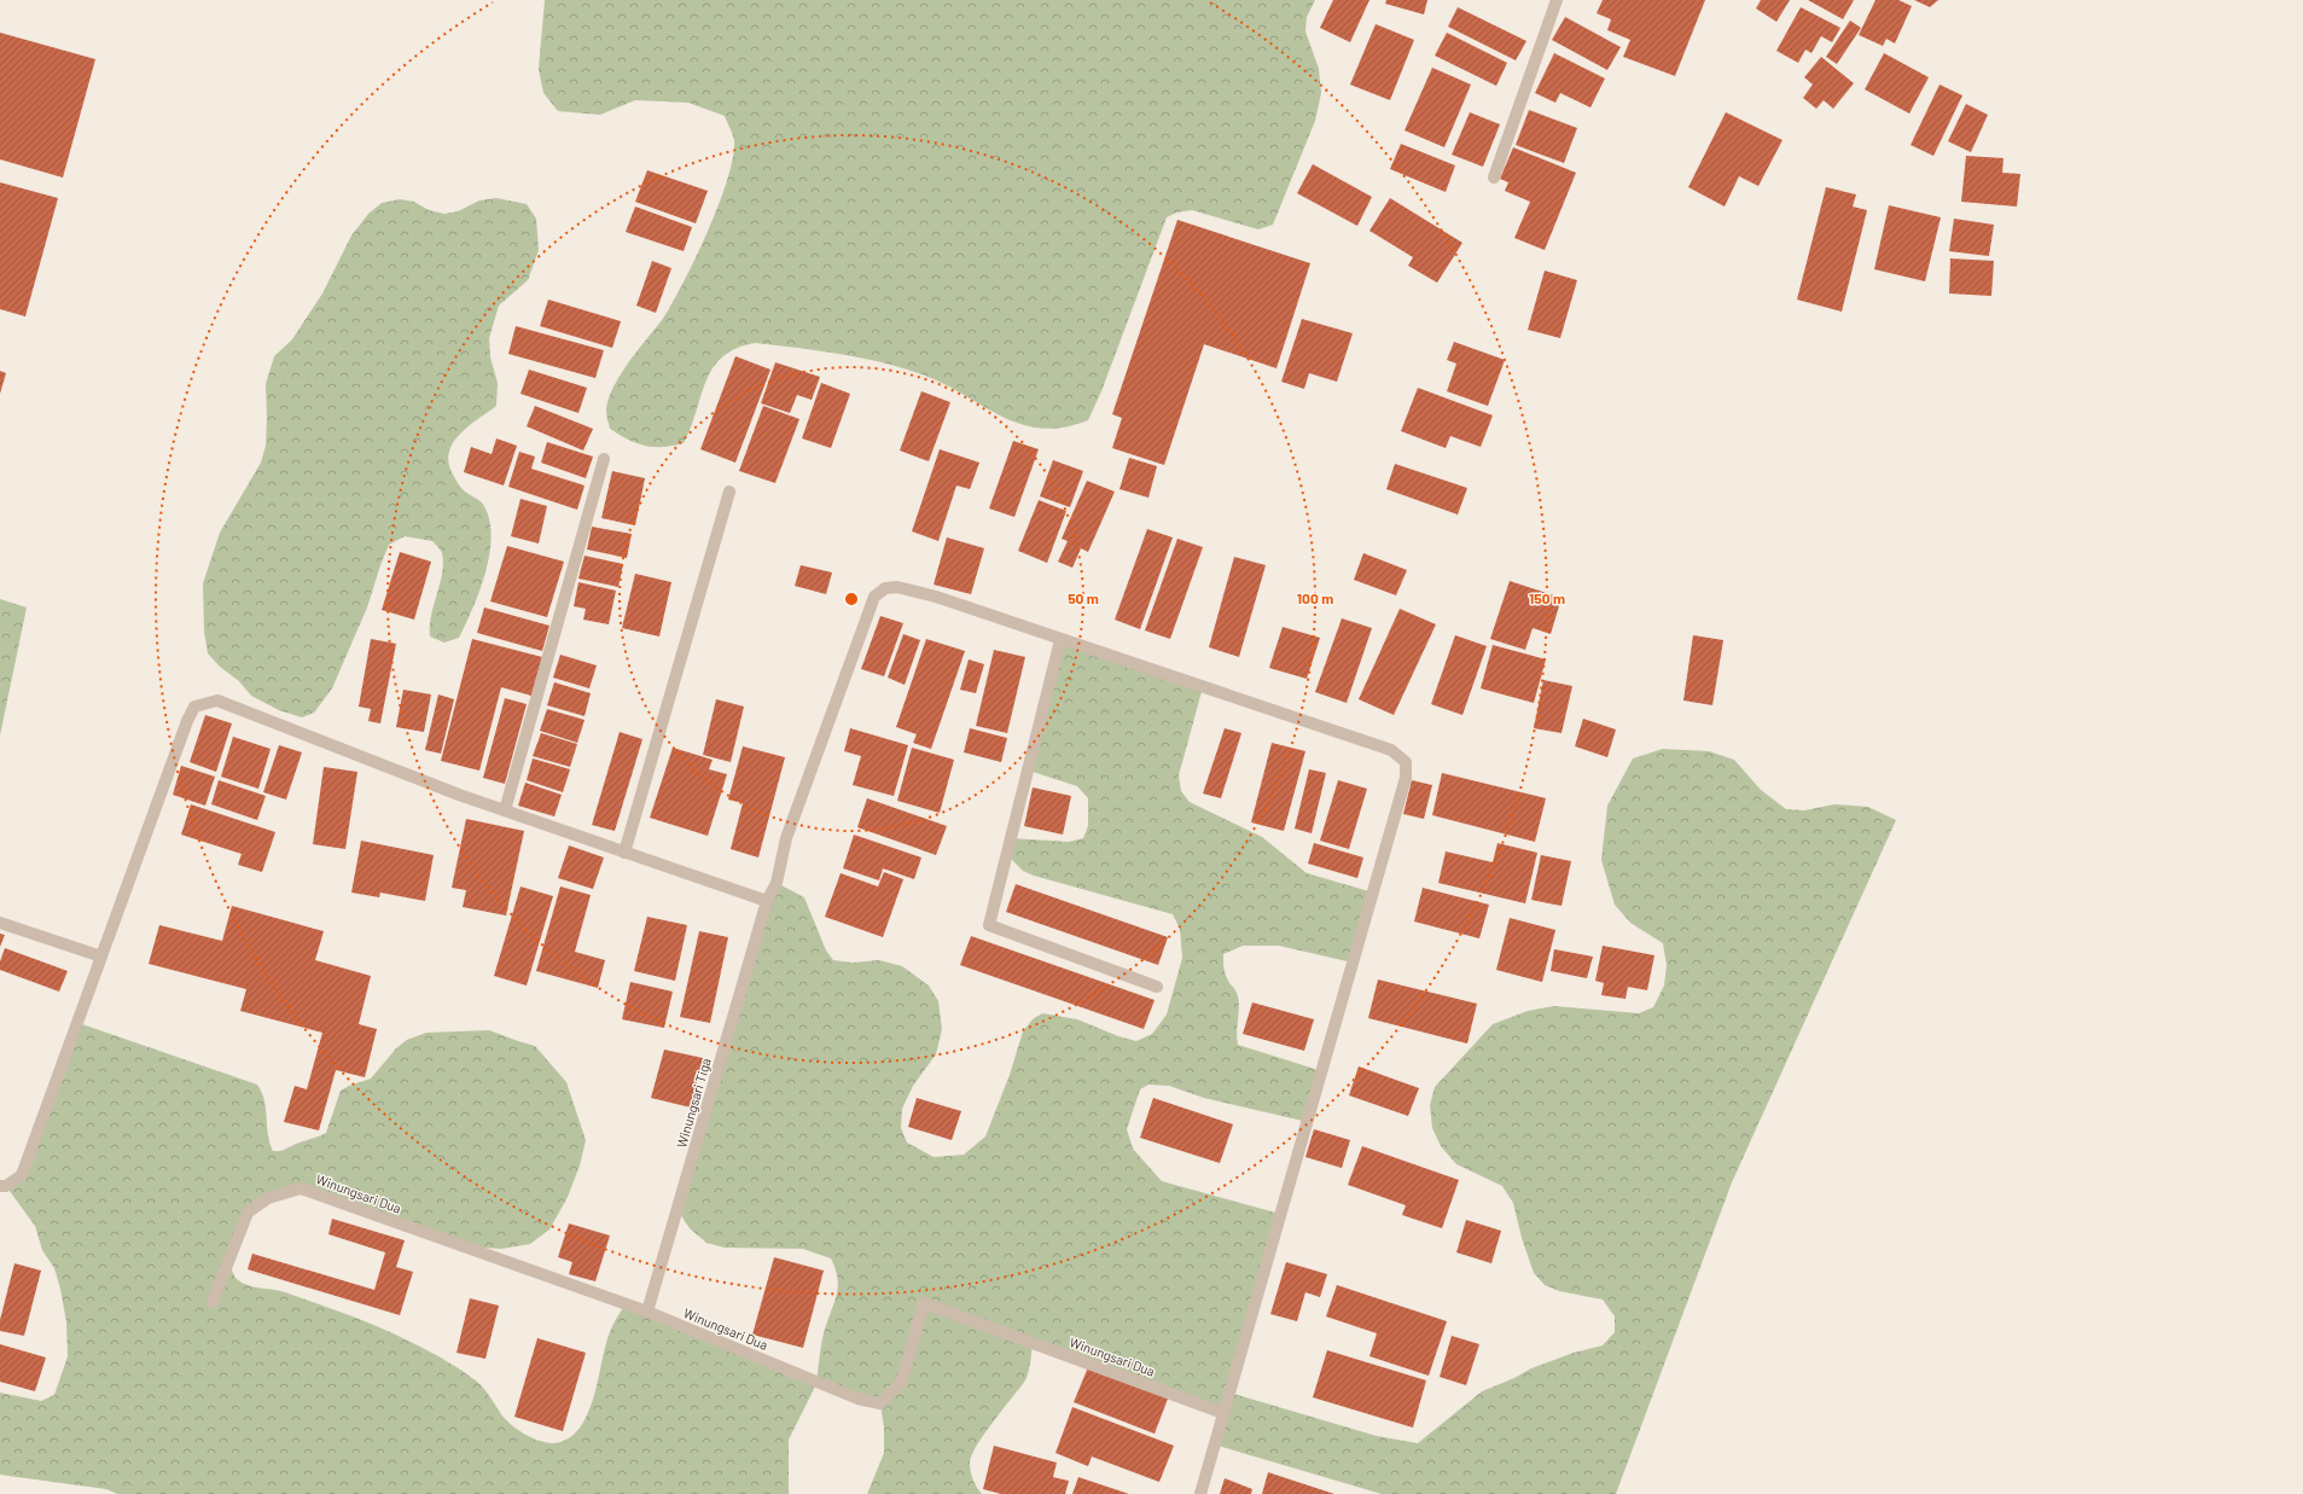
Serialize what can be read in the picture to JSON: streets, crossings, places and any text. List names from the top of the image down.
{
  "streets": {
    "street": ["Winungsari Tiga", "Winungsari Dua"]
  },
  "crossings": [
    ["Winungsari Tiga", "Winungsari Dua"]
  ],
  "rings": ["50 m", "100 m", "150 m"]
}
